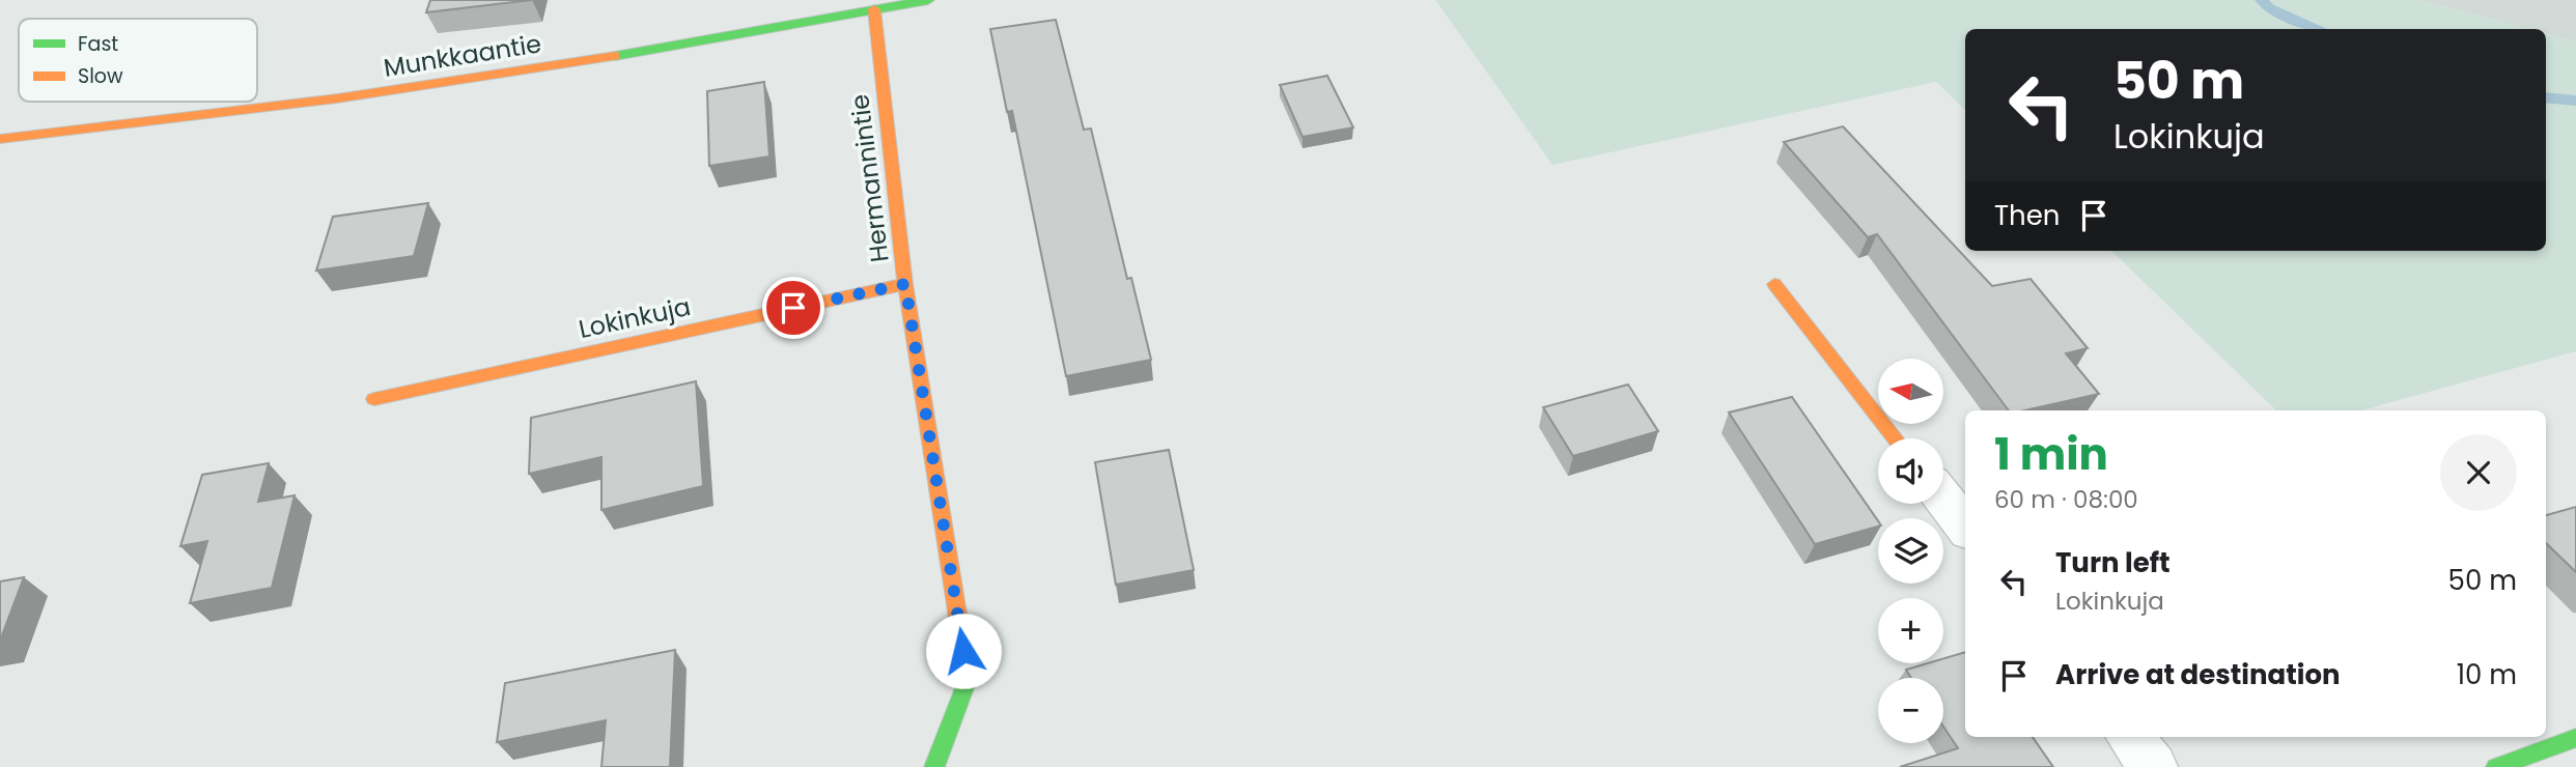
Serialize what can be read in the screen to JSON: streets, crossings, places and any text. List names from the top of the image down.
{
  "streets": {
    "street": ["Munkkaantie", "Hermannintie", "Lokinkuja"]
  },
  "crossings": [
    ["Munkkaantie", "Hermannintie"],
    ["Hermannintie", "Lokinkuja"]
  ],
  "legend": ["Fast", "Slow"],
  "north": "left",
  "page": {
    "turn": ["50 m", "Lokinkuja"],
    "then": "Then",
    "map_buttons": ["+", "−"],
    "heading": ["1 min", "60 m · 08:00"],
    "list": [
      {
        "name": "Turn left",
        "note": "Lokinkuja",
        "value": "50 m"
      },
      {
        "name": "Arrive at destination",
        "value": "10 m"
      }
    ]
  }
}
